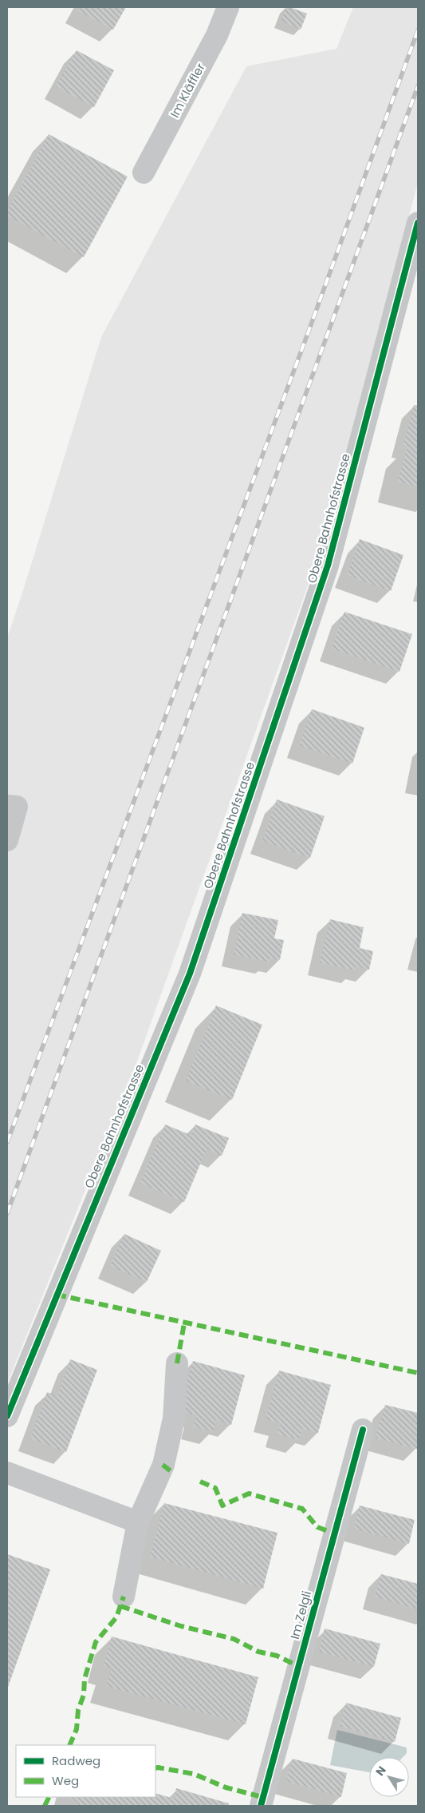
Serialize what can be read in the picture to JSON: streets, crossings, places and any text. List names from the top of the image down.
{
  "streets": {
    "street": ["Im Kläffler", "Obere Bahnhofstrasse", "Im Zelgli"]
  },
  "legend": ["Radweg", "Weg"],
  "north": "top left"
}
